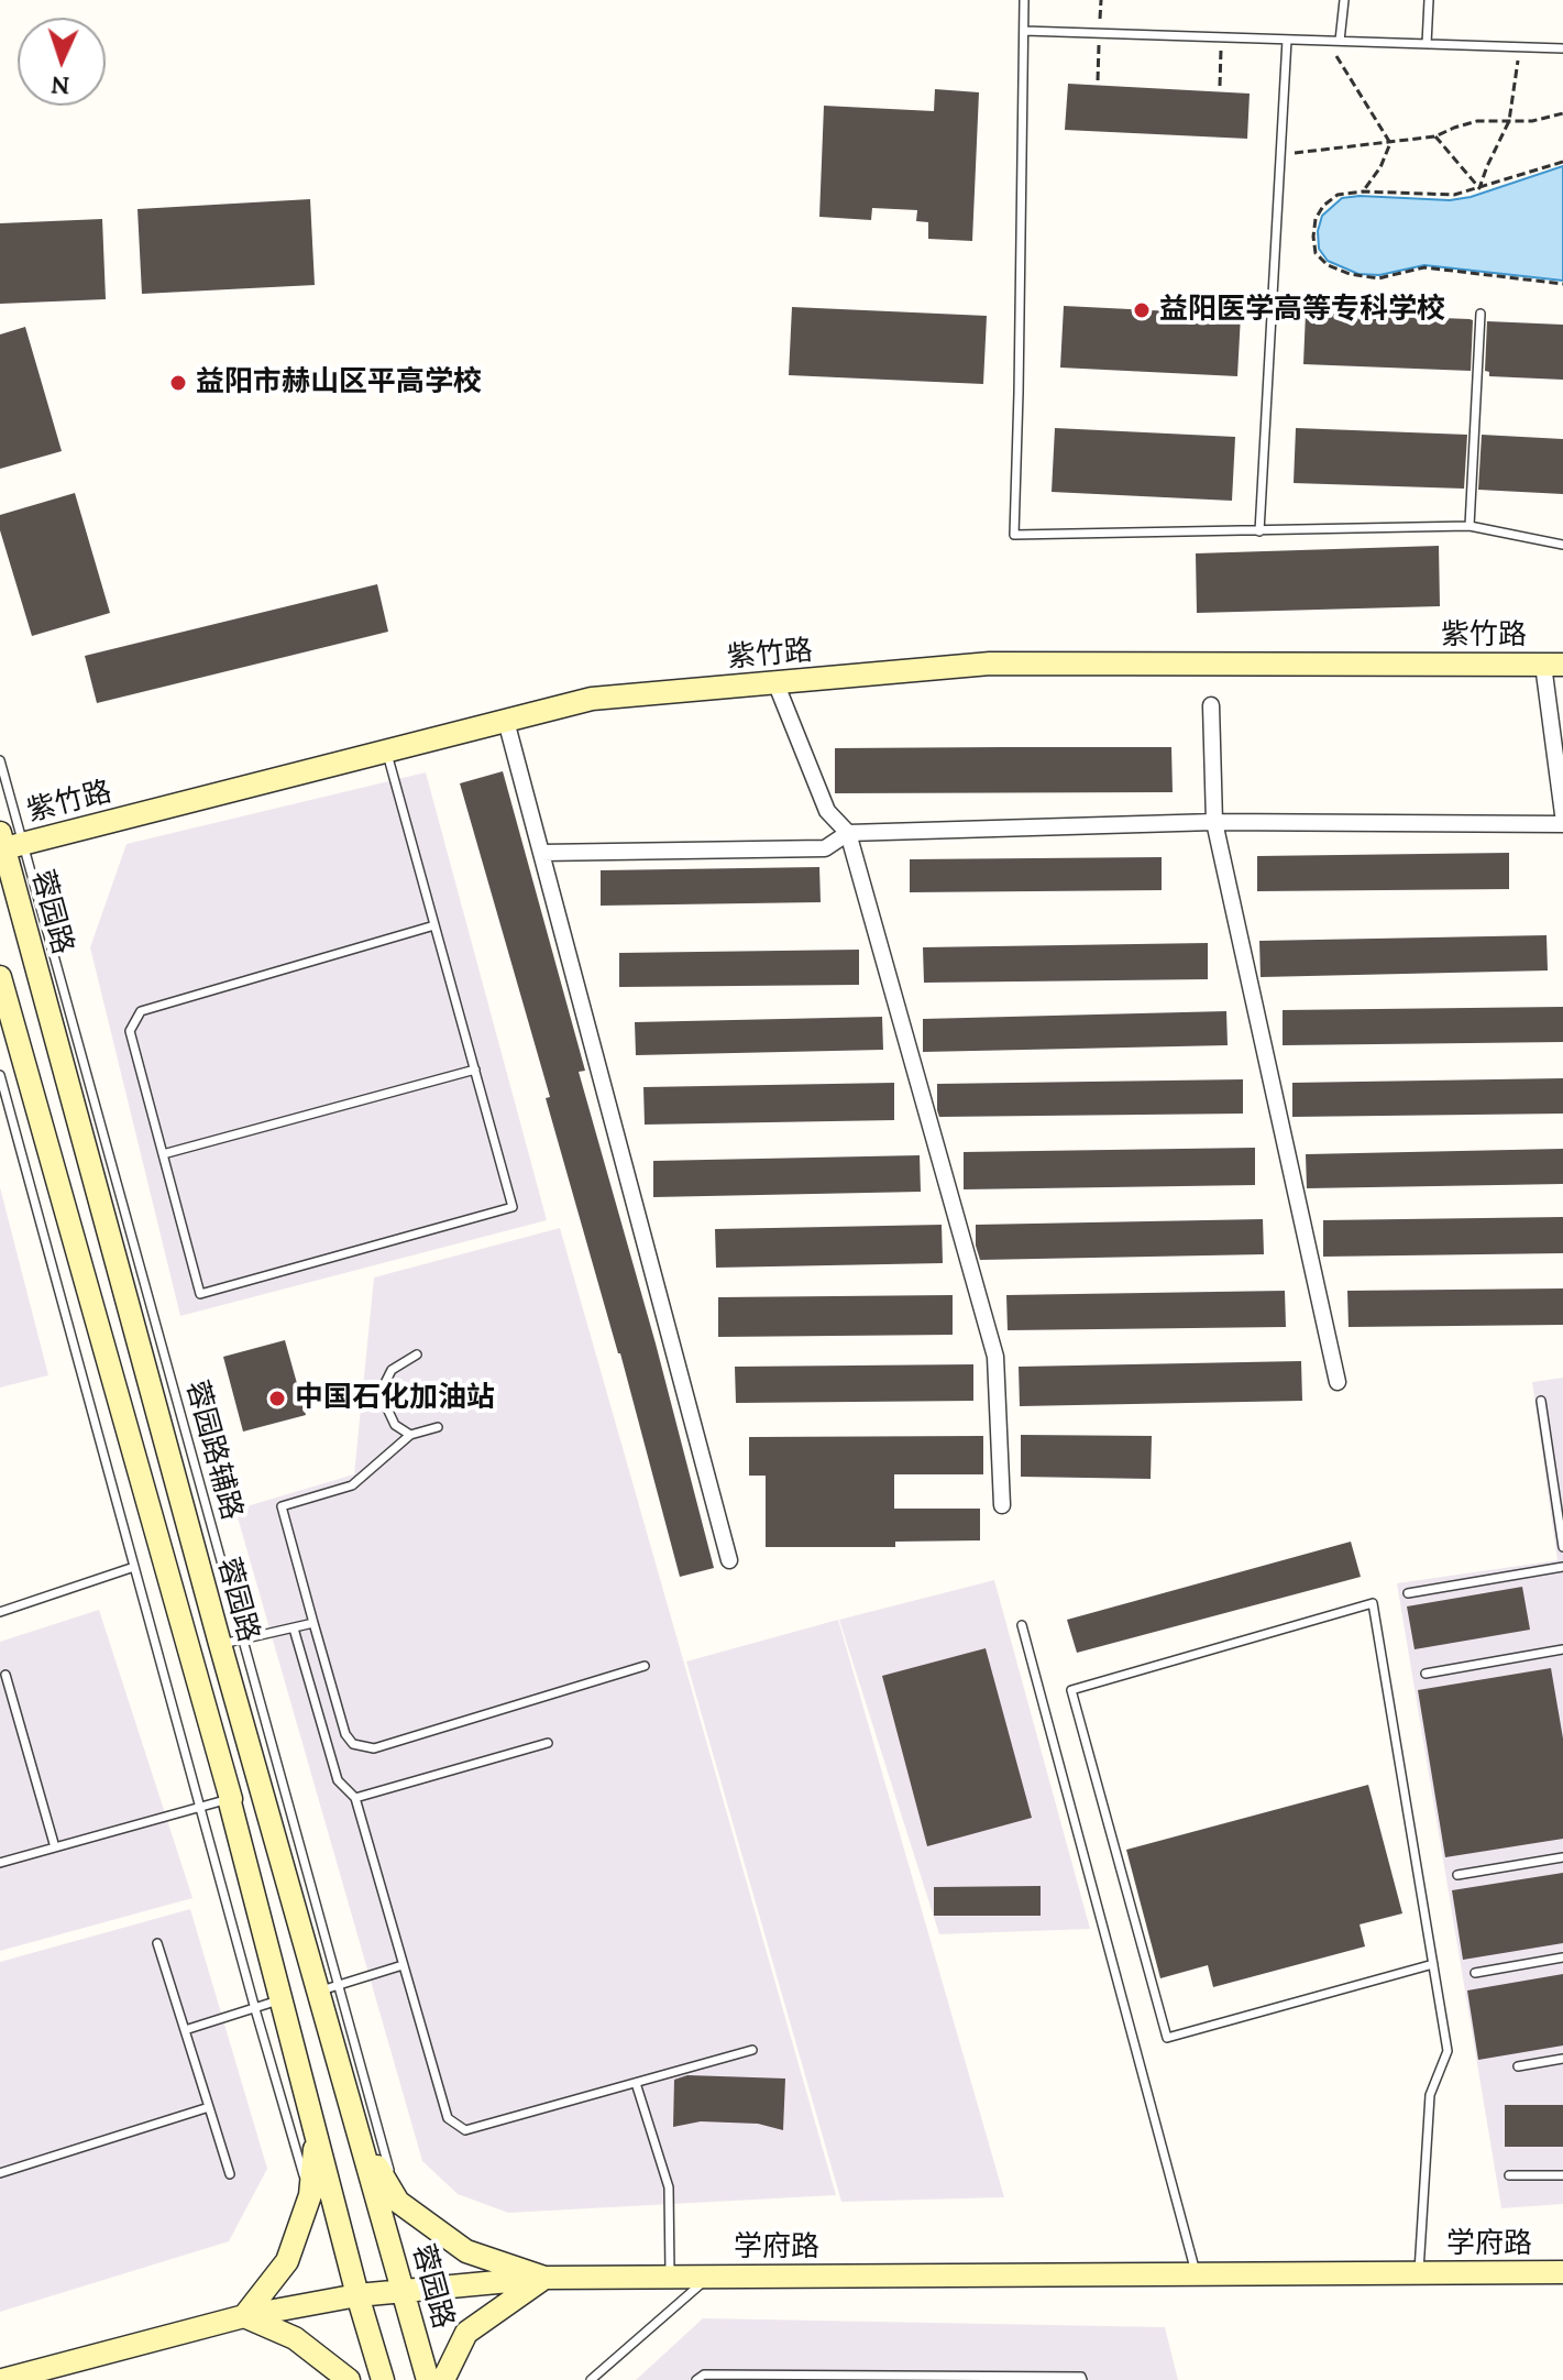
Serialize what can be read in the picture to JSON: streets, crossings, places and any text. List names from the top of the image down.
{
  "streets": {
    "street": ["紫竹路", "蓉园路", "学府路"],
    "lane": ["蓉园路辅路"]
  },
  "crossings": [
    ["紫竹路", "蓉园路"],
    ["紫竹路", "蓉园路辅路"],
    ["蓉园路", "蓉园路辅路"],
    ["蓉园路", "学府路"]
  ],
  "places": ["益阳医学高等专科学校", "益阳市赫山区平高学校", "中国石化加油站"],
  "north": "bottom"
}
